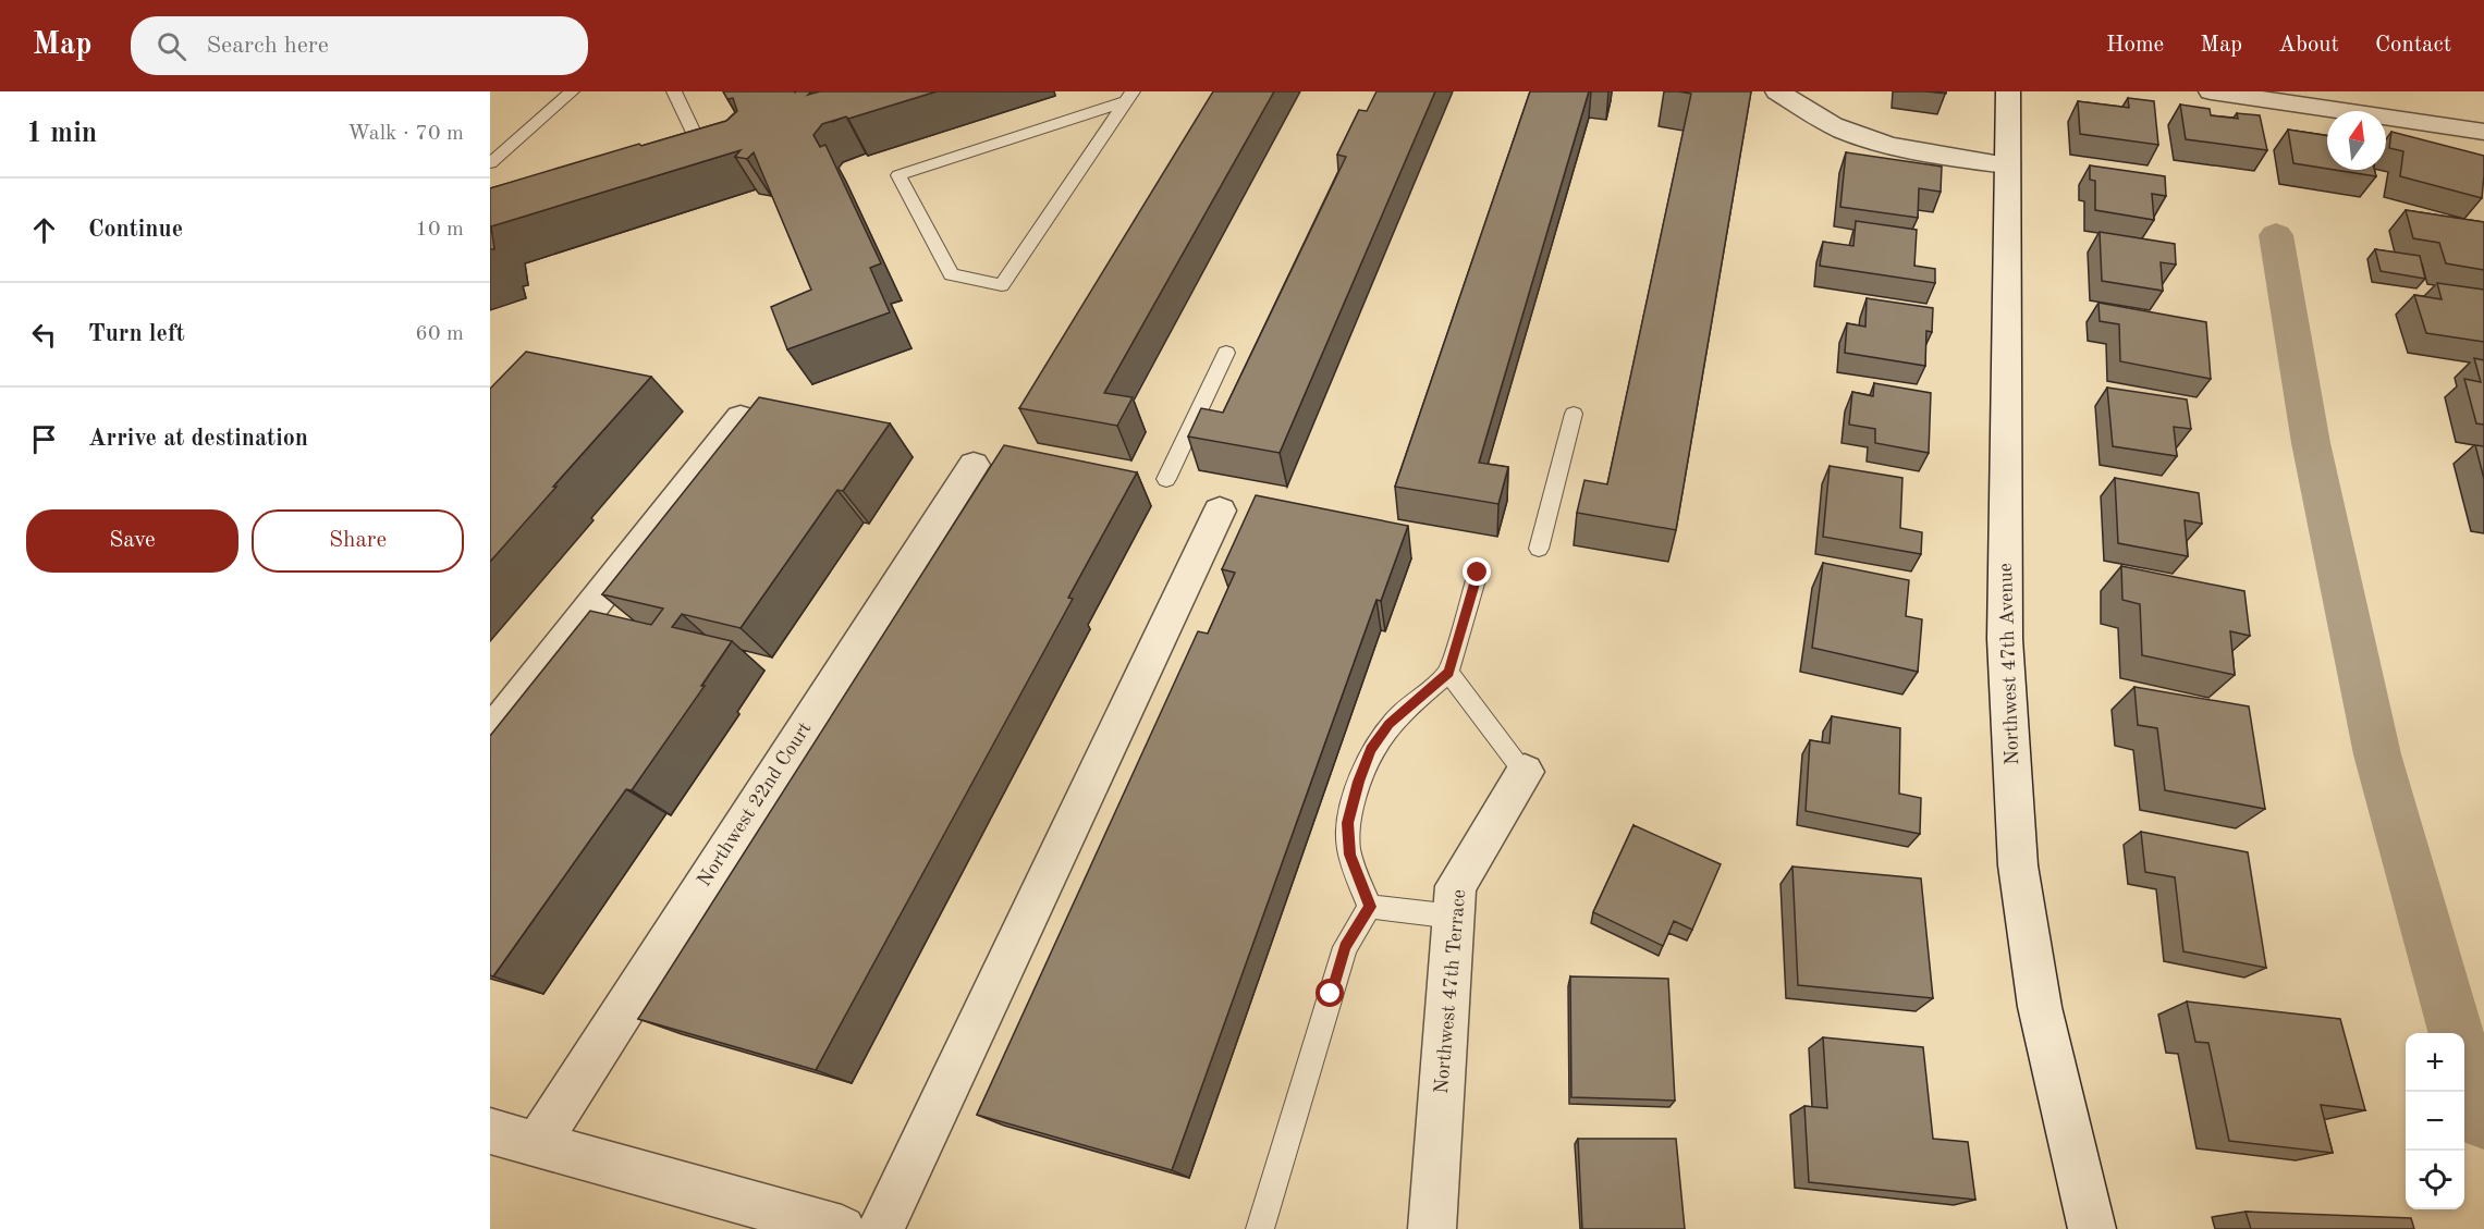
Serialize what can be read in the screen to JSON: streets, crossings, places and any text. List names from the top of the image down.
{
  "streets": {
    "street": ["Northwest 47th Avenue", "Northwest 22nd Court", "Northwest 47th Terrace"]
  },
  "north": "top",
  "page": {
    "header": "Map",
    "search": "Search here",
    "nav": [
      "Home",
      "Map",
      "About",
      "Contact"
    ],
    "heading": ["1 min", "Walk · 70 m"],
    "list": [
      ["Continue", "10 m"],
      ["Turn left", "60 m"],
      "Arrive at destination"
    ],
    "buttons": ["Save", "Share"],
    "map_buttons": ["+", "−"]
  }
}
